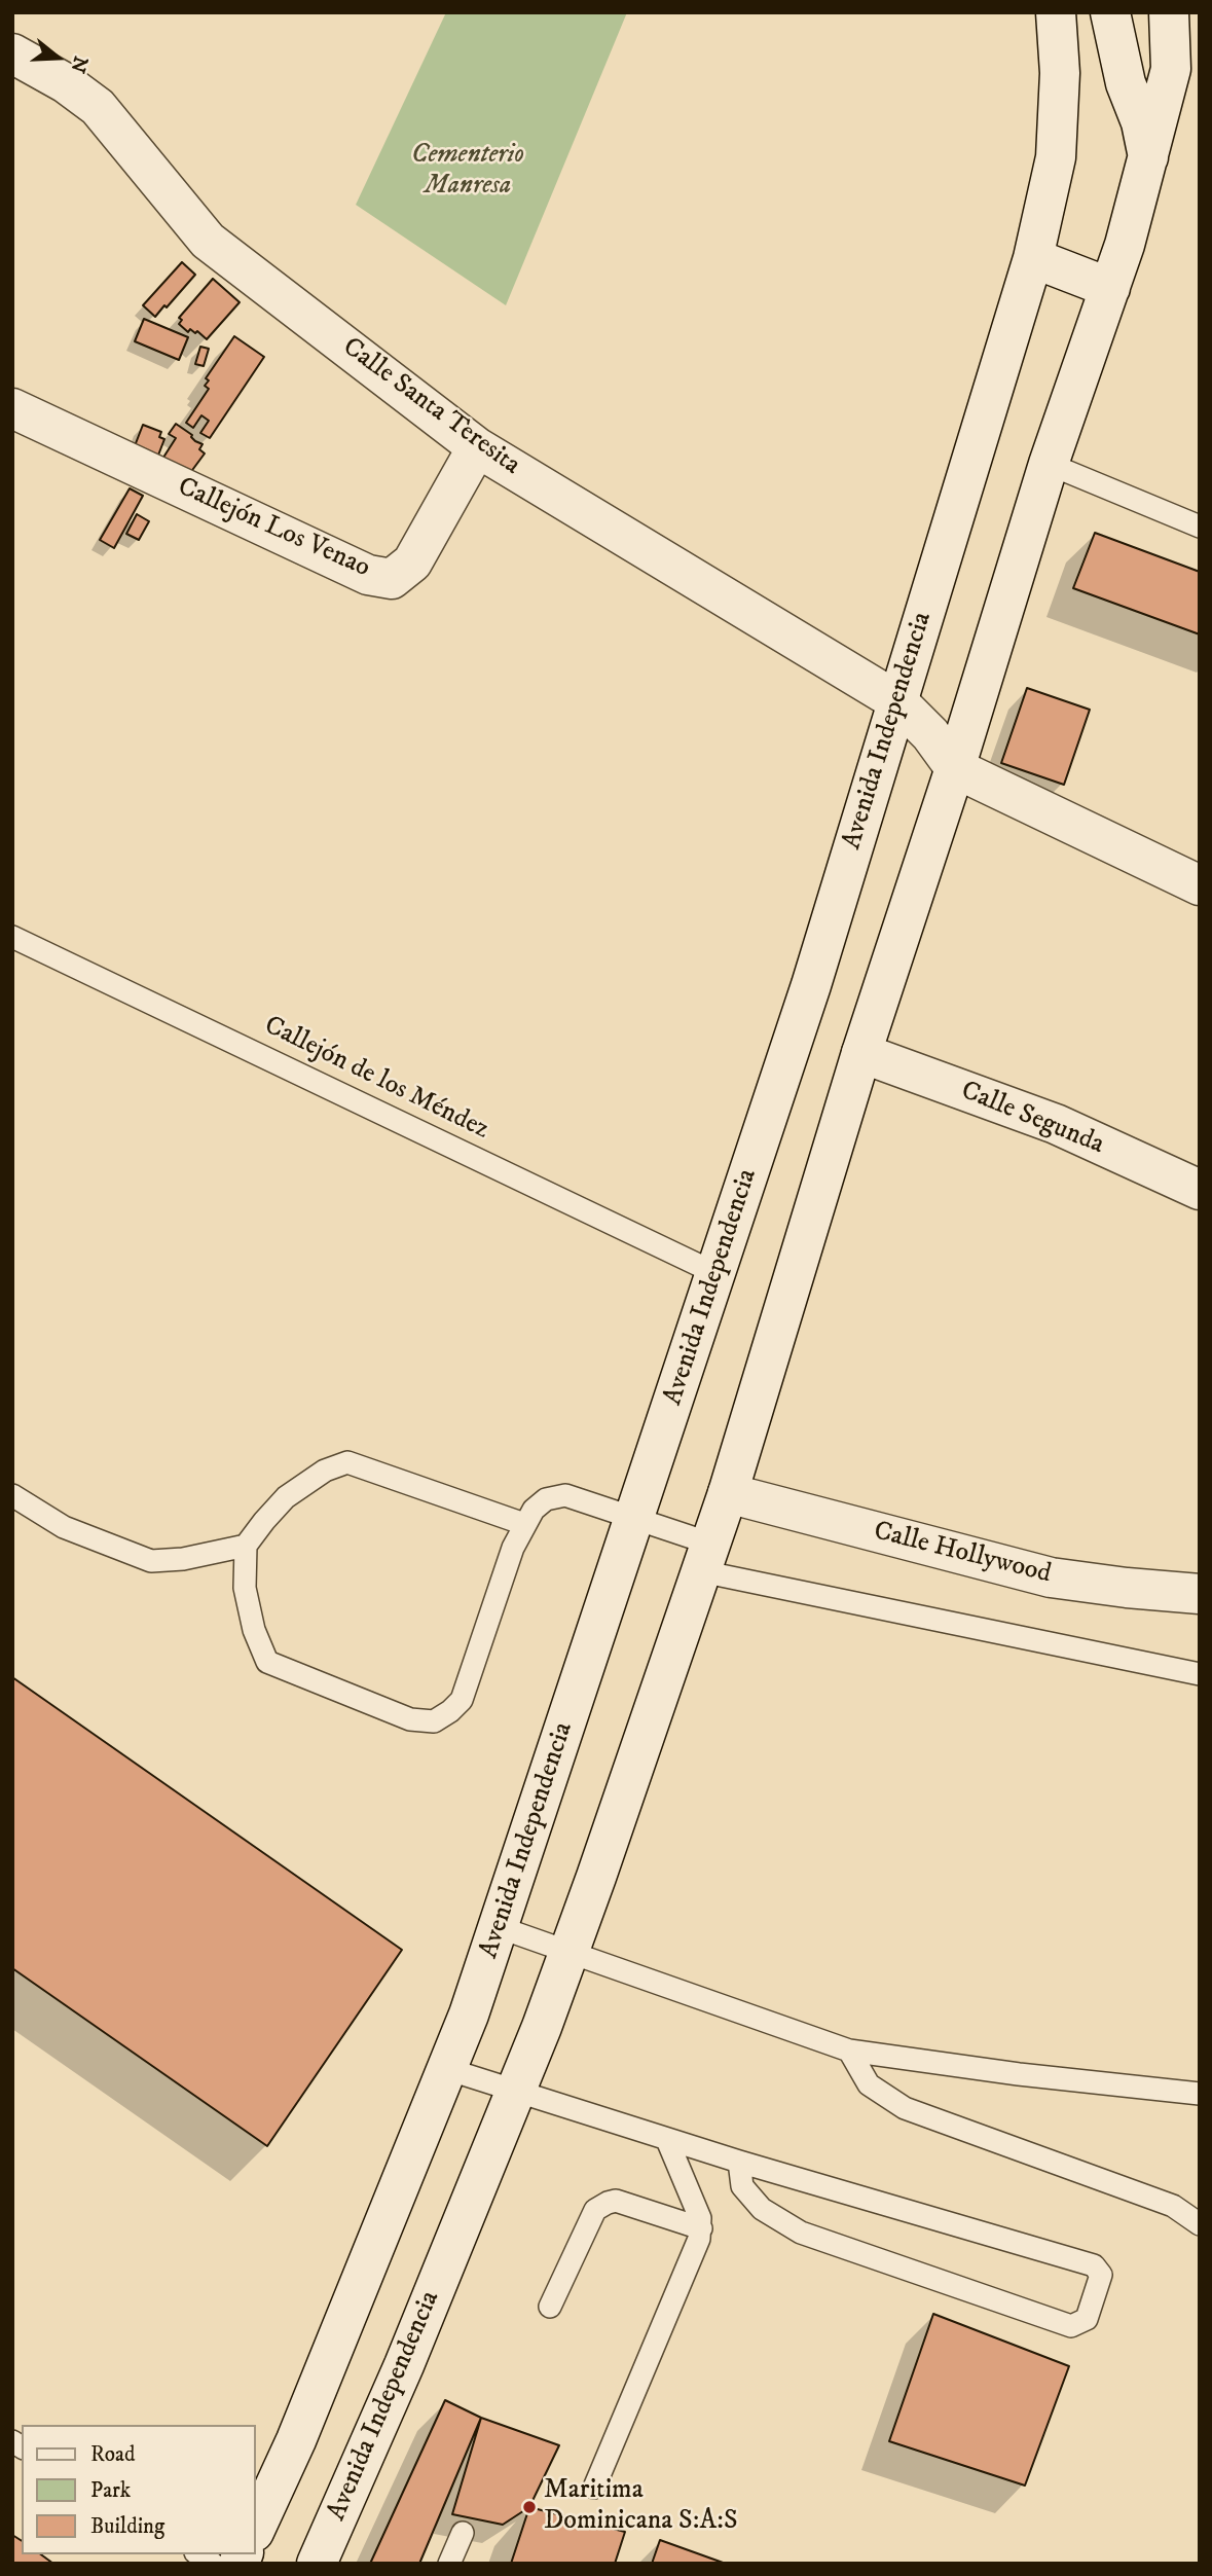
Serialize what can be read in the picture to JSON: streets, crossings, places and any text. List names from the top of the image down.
{
  "streets": {
    "street": [
      "Calle Santa Teresita",
      "Callejón Los Venao",
      "Avenida Independencia",
      "Calle Segunda",
      "Calle Hollywood"
    ],
    "lane": ["Callejón de los Méndez"]
  },
  "crossings": [
    ["Calle Santa Teresita", "Callejón Los Venao"],
    ["Calle Santa Teresita", "Avenida Independencia"],
    ["Avenida Independencia", "Callejón de los Méndez"],
    ["Avenida Independencia", "Calle Segunda"],
    ["Avenida Independencia", "Calle Hollywood"]
  ],
  "parks": ["Cementerio Manresa"],
  "places": ["Maritima Dominicana S:A:S"],
  "legend": ["Road", "Park", "Building"],
  "north": "right"
}
